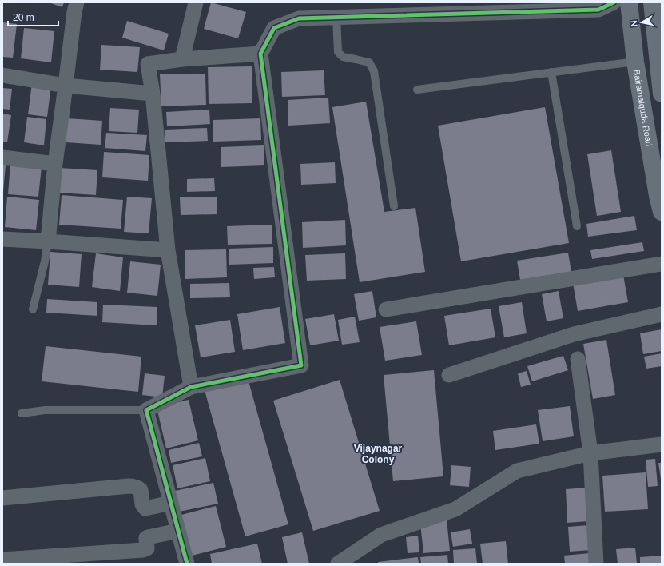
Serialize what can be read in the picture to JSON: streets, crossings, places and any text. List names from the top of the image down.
{
  "streets": {
    "main road": ["Bairamalguda Road"]
  },
  "districts": ["Vijaynagar Colony"],
  "scale_bar": "20 m",
  "north": "left"
}
